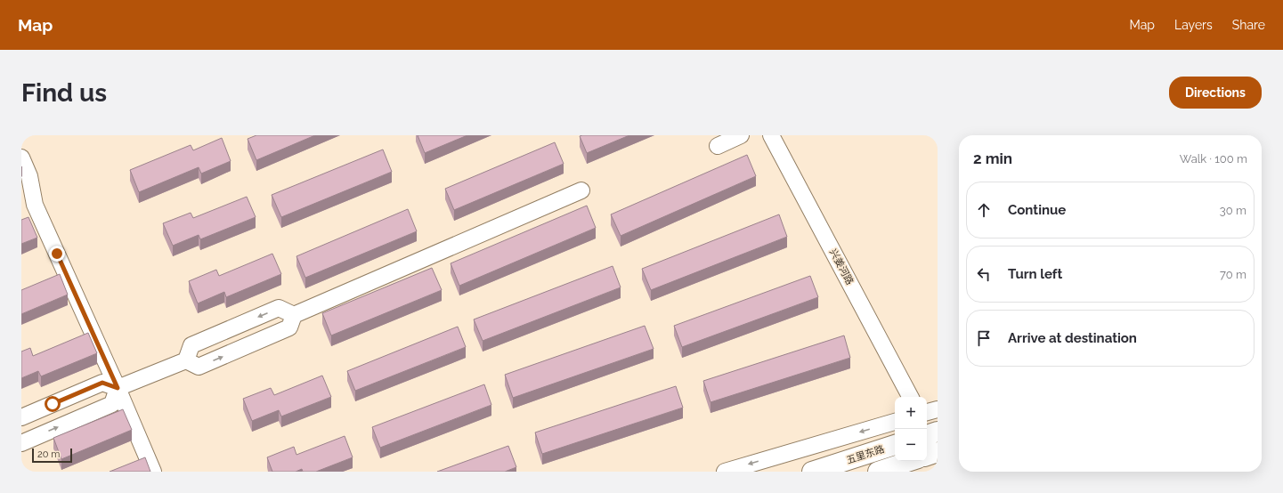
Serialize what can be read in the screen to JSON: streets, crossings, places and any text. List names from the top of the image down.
{
  "streets": {
    "main road": ["五里东路"],
    "street": ["兴姜河路"]
  },
  "scale_bar": "20 m",
  "page": {
    "header": "Map",
    "nav": ["Map", "Layers", "Share"],
    "buttons": "Directions",
    "title": "Find us",
    "heading": ["2 min", "Walk · 100 m"],
    "list": [
      ["Continue", "30 m"],
      ["Turn left", "70 m"],
      "Arrive at destination"
    ],
    "map_buttons": ["+", "−"],
    "scale": "20 m"
  }
}
